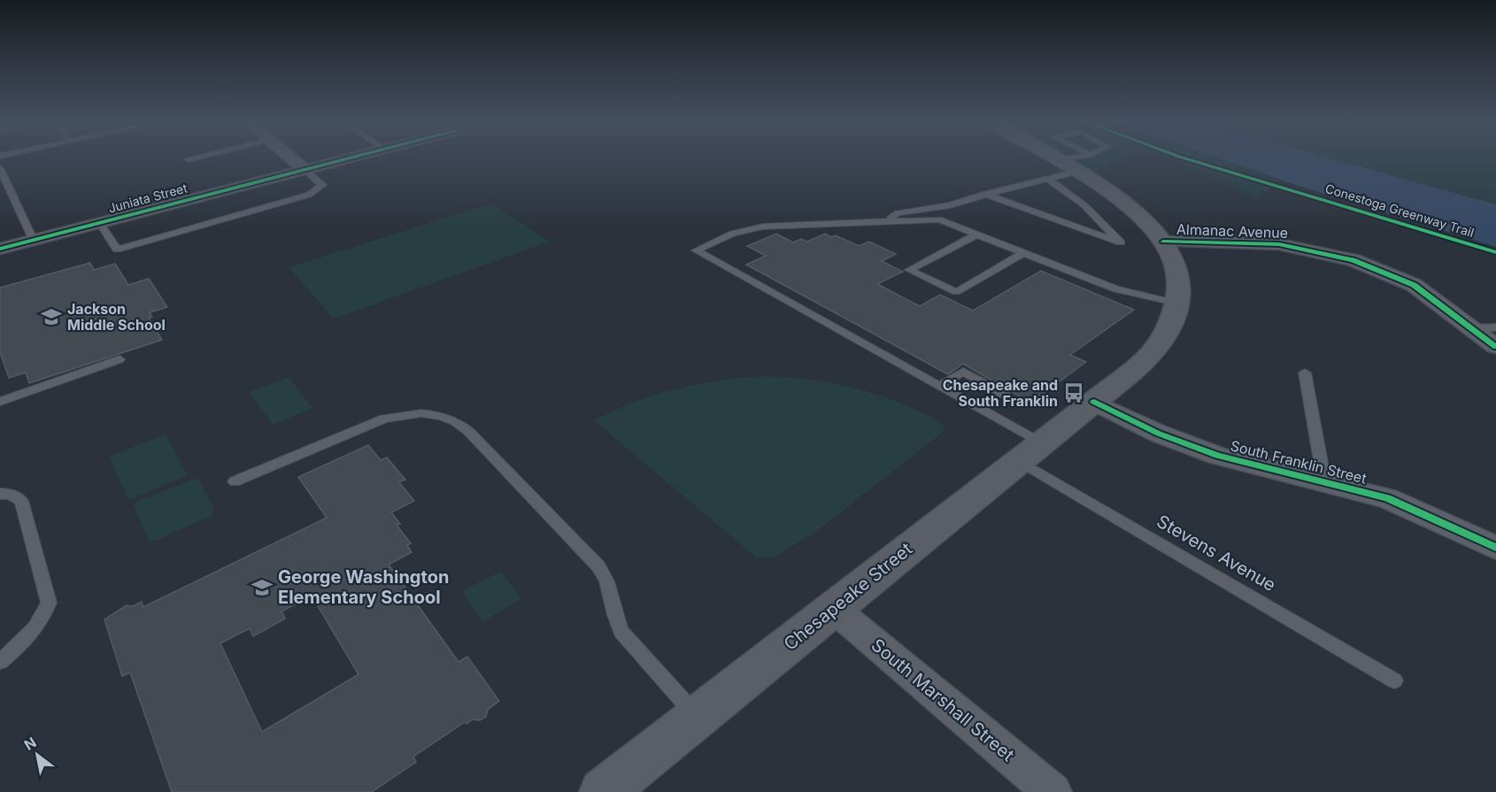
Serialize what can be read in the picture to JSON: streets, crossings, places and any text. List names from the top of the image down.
{
  "streets": {
    "main road": ["Chesapeake Street"],
    "street": [
      "Juniata Street",
      "Almanac Avenue",
      "South Franklin Street",
      "South Marshall Street"
    ],
    "lane": ["Stevens Avenue"],
    "cycle path": ["Conestoga Greenway Trail"]
  },
  "crossings": [
    ["South Franklin Street", "Chesapeake Street"],
    ["Stevens Avenue", "Chesapeake Street"],
    ["Chesapeake Street", "South Marshall Street"]
  ],
  "places": {
    "school or university": ["Jackson Middle School", "George Washington Elementary School"],
    "bus stop": ["Chesapeake and South Franklin"]
  },
  "north": "top left"
}
